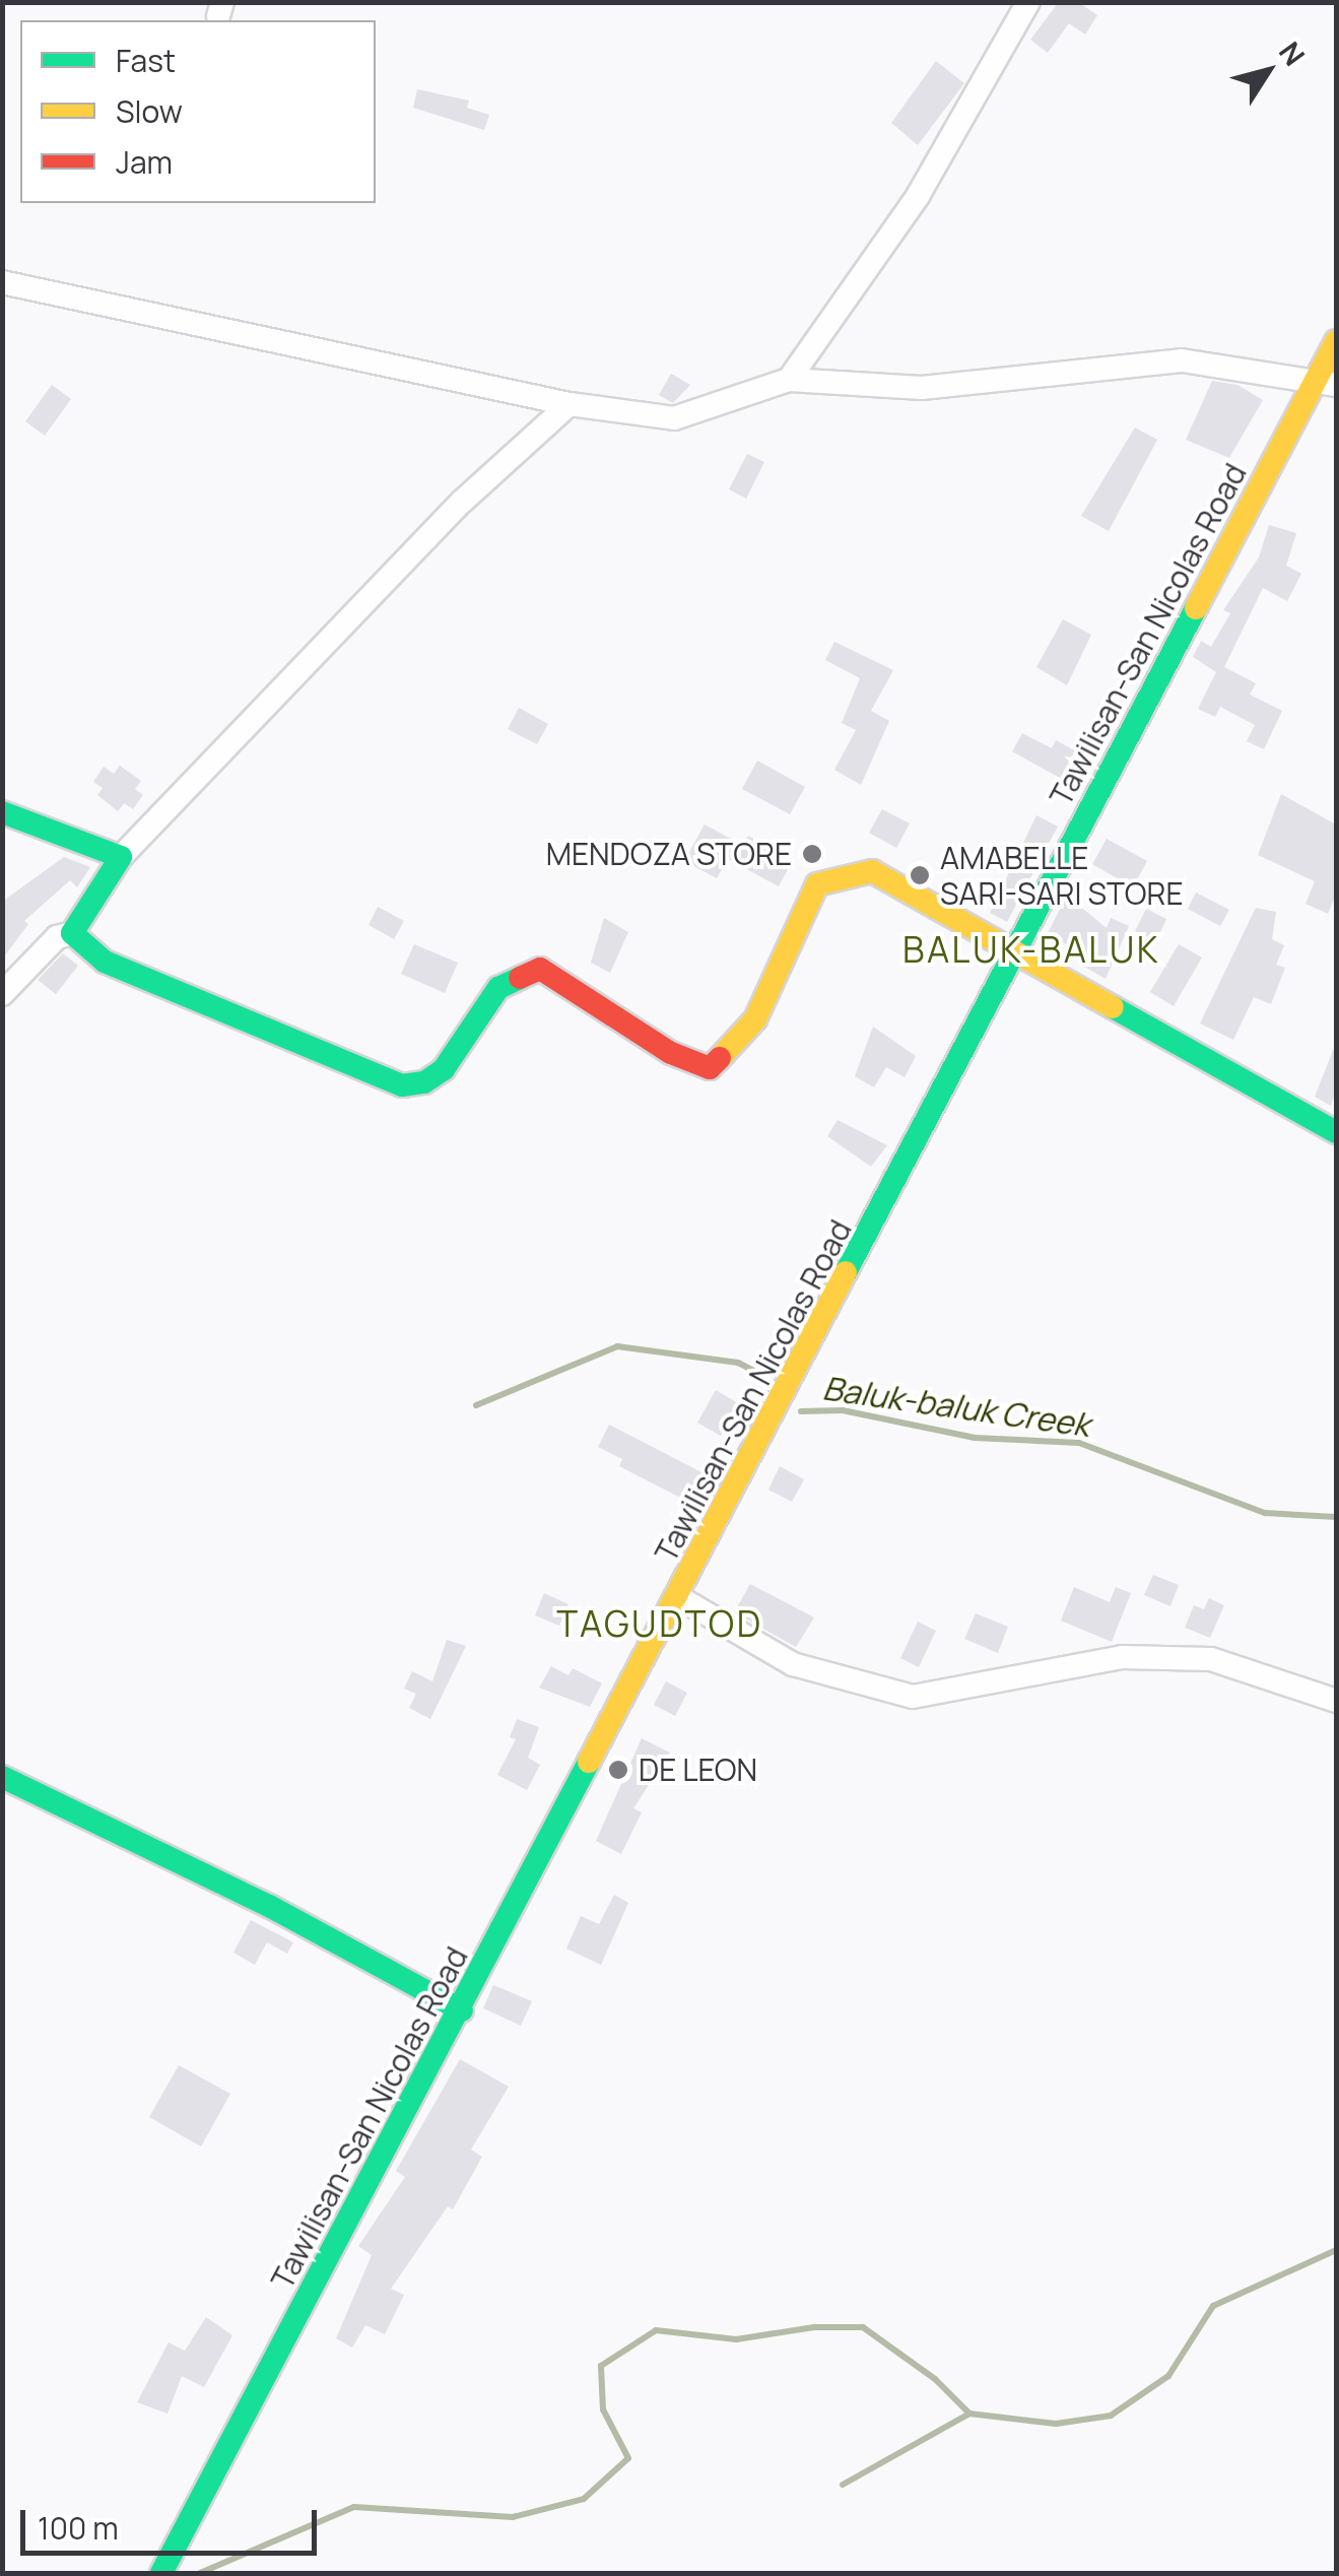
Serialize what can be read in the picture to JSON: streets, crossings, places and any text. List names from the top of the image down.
{
  "streets": {
    "main road": ["Tawilisan-San Nicolas Road"]
  },
  "districts": ["BALUK-BALUK", "TAGUDTOD"],
  "water": ["Baluk-baluk Creek"],
  "places": ["MENDOZA STORE", "AMABELLE SARI-SARI STORE", "DE LEON"],
  "legend": ["Fast", "Slow", "Jam"],
  "scale_bar": "100 m",
  "north": "top right"
}
